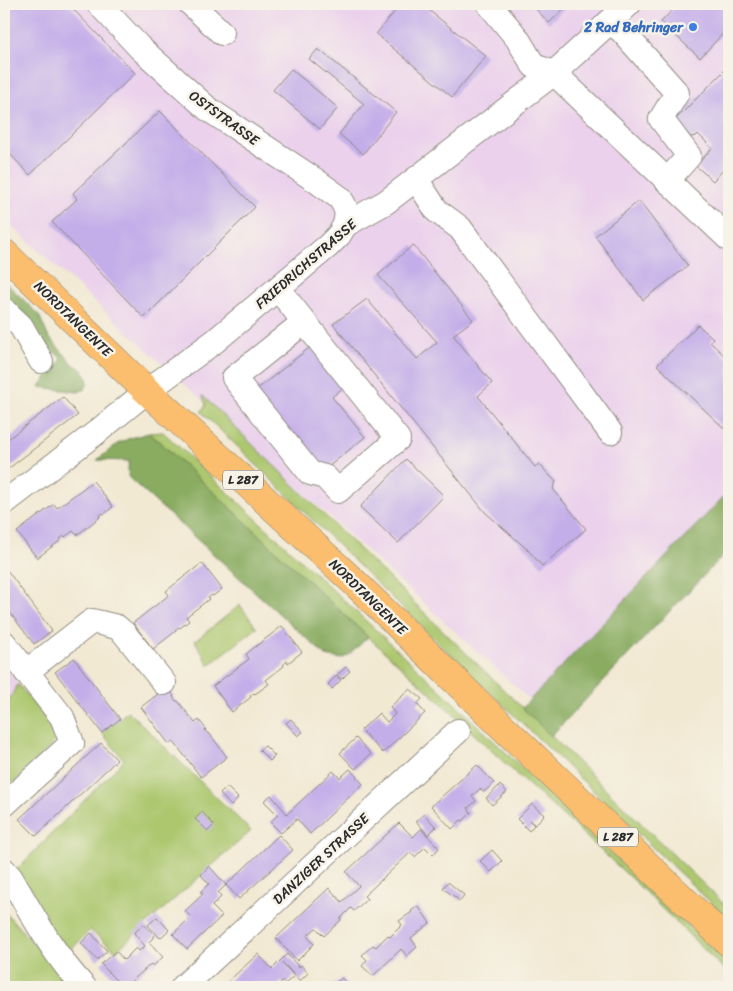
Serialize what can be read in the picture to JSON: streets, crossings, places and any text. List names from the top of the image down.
{
  "streets": {
    "main road": ["NORDTANGENTE", "L 287"],
    "street": ["OSTSTRASSE", "FRIEDRICHSTRASSE", "DANZIGER STRASSE"]
  },
  "crossings": [
    ["OSTSTRASSE", "FRIEDRICHSTRASSE"],
    ["FRIEDRICHSTRASSE", "NORDTANGENTE"]
  ],
  "places": ["2 Rad Behringer"]
}
